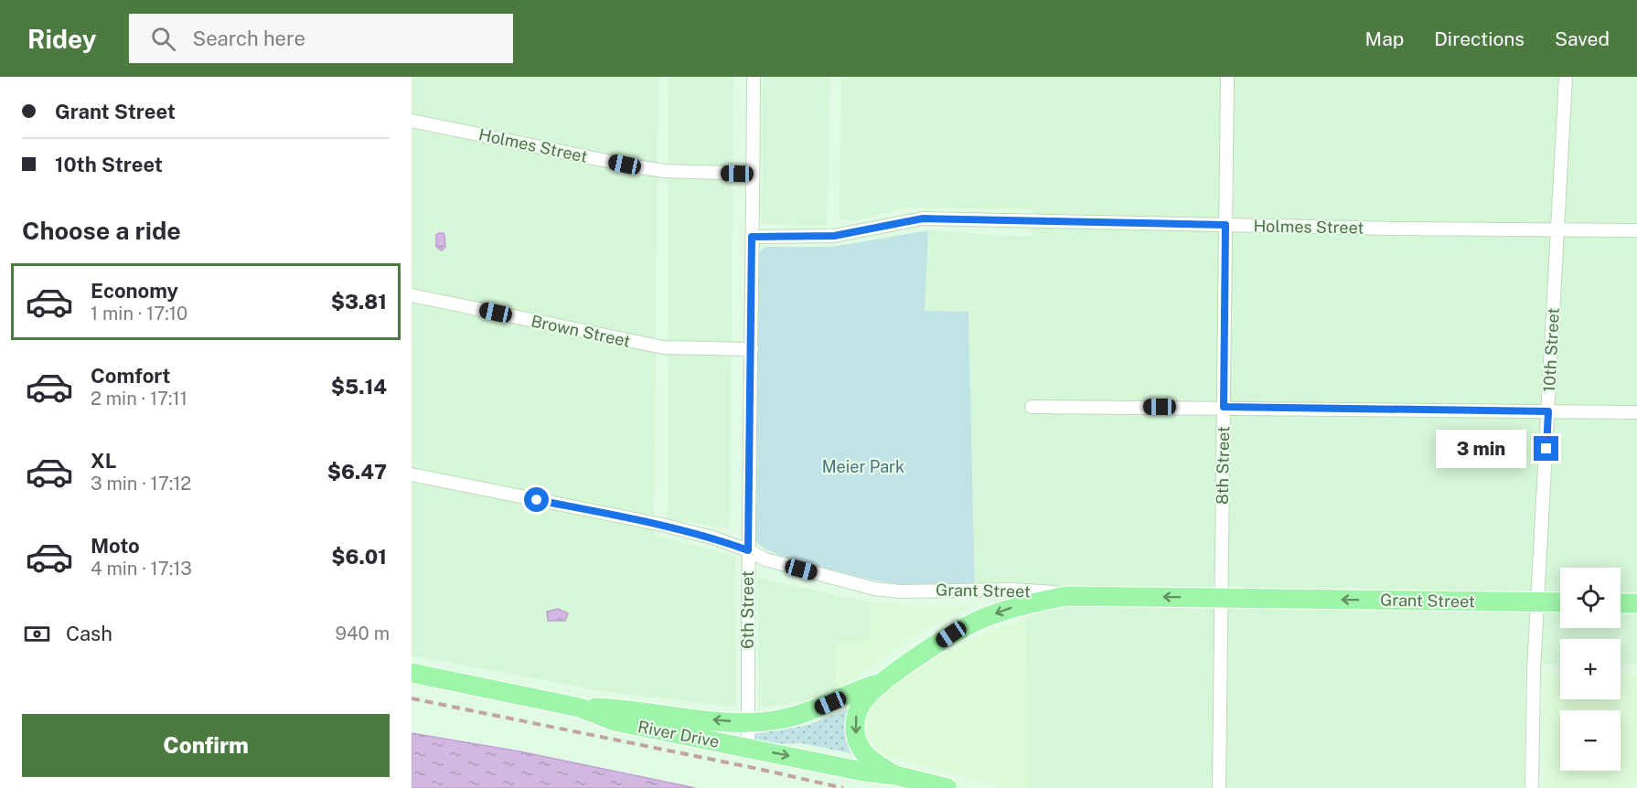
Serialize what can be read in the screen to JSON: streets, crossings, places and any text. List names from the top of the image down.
{
  "streets": {
    "main road": ["Grant Street", "River Drive"],
    "street": [
      "Holmes Street",
      "Brown Street",
      "10th Street",
      "8th Street",
      "6th Street"
    ]
  },
  "crossings": [
    ["Holmes Street", "10th Street"],
    ["Holmes Street", "8th Street"],
    ["Holmes Street", "6th Street"],
    ["Brown Street", "6th Street"],
    ["10th Street", "Grant Street"],
    ["8th Street", "Grant Street"],
    ["Grant Street", "6th Street"],
    ["6th Street", "River Drive"]
  ],
  "one_way": ["Grant Street"],
  "parks": ["Meier Park"],
  "page": {
    "header": "Ridey",
    "search": "Search here",
    "nav": ["Map", "Directions", "Saved"],
    "banner": ["Grant Street", "10th Street"],
    "heading": "Choose a ride",
    "list": [
      {
        "name": "Economy",
        "note": "1 min · 17:10",
        "value": "$3.81"
      },
      {
        "name": "Comfort",
        "note": "2 min · 17:11",
        "value": "$5.14"
      },
      {
        "name": "XL",
        "note": "3 min · 17:12",
        "value": "$6.47"
      },
      {
        "name": "Moto",
        "note": "4 min · 17:13",
        "value": "$6.01"
      }
    ],
    "bubble": "3 min",
    "map_buttons": ["+", "−"],
    "pay": ["Cash", "940 m"],
    "buttons": "Confirm"
  }
}
